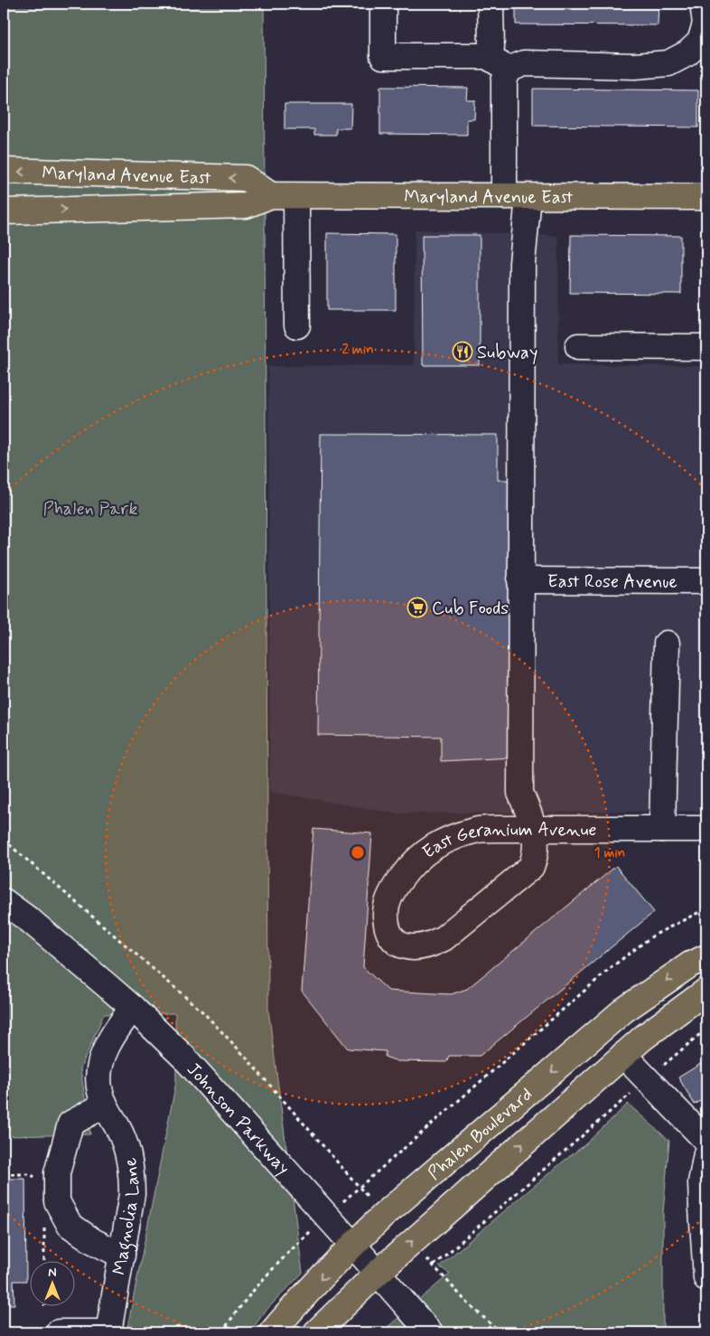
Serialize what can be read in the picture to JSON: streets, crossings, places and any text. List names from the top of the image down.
{
  "streets": {
    "main road": ["Maryland Avenue East", "Phalen Boulevard"],
    "street": [
      "East Rose Avenue",
      "East Geranium Avenue",
      "Johnson Parkway",
      "Magnolia Lane"
    ]
  },
  "crossings": [
    ["Johnson Parkway", "Phalen Boulevard"],
    ["Johnson Parkway", "Magnolia Lane"]
  ],
  "parks": ["Phalen Park"],
  "places": {
    "restaurant": ["Subway"],
    "supermarket": ["Cub Foods"]
  },
  "north": "top",
  "rings": ["2 min", "1 min"]
}
